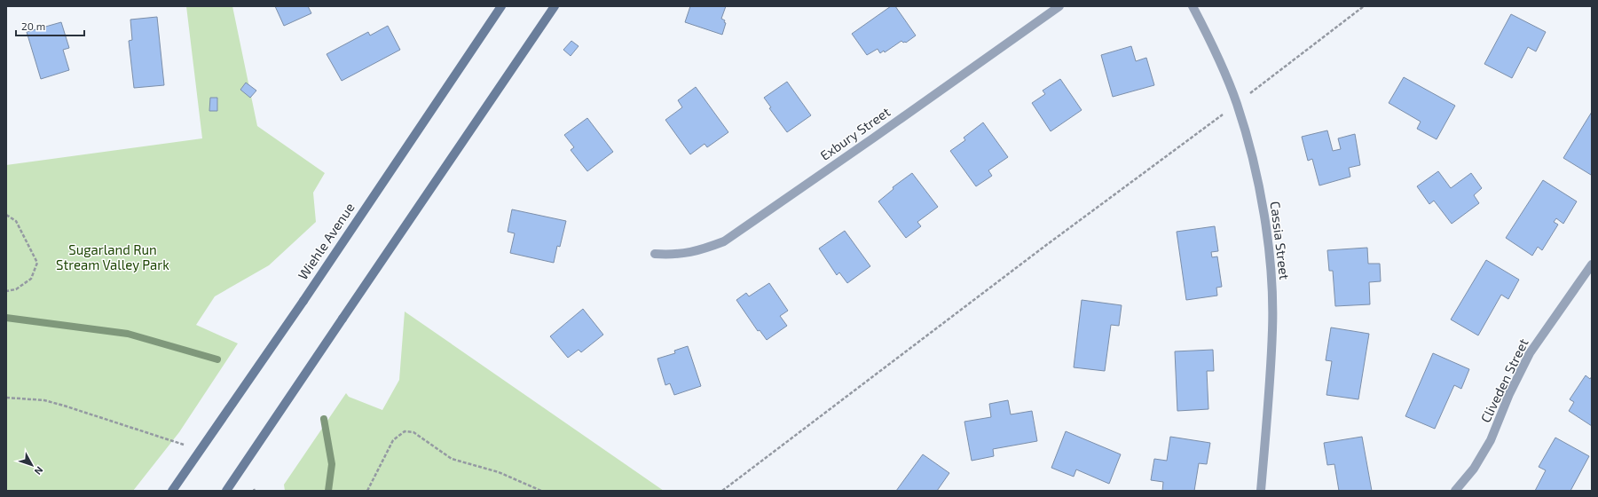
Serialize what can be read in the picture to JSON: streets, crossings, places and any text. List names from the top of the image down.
{
  "streets": {
    "main road": ["Wiehle Avenue"],
    "street": ["Exbury Street", "Cassia Street", "Cliveden Street"]
  },
  "parks": ["Sugarland Run Stream Valley Park"],
  "scale_bar": "20 m",
  "north": "bottom right"
}
